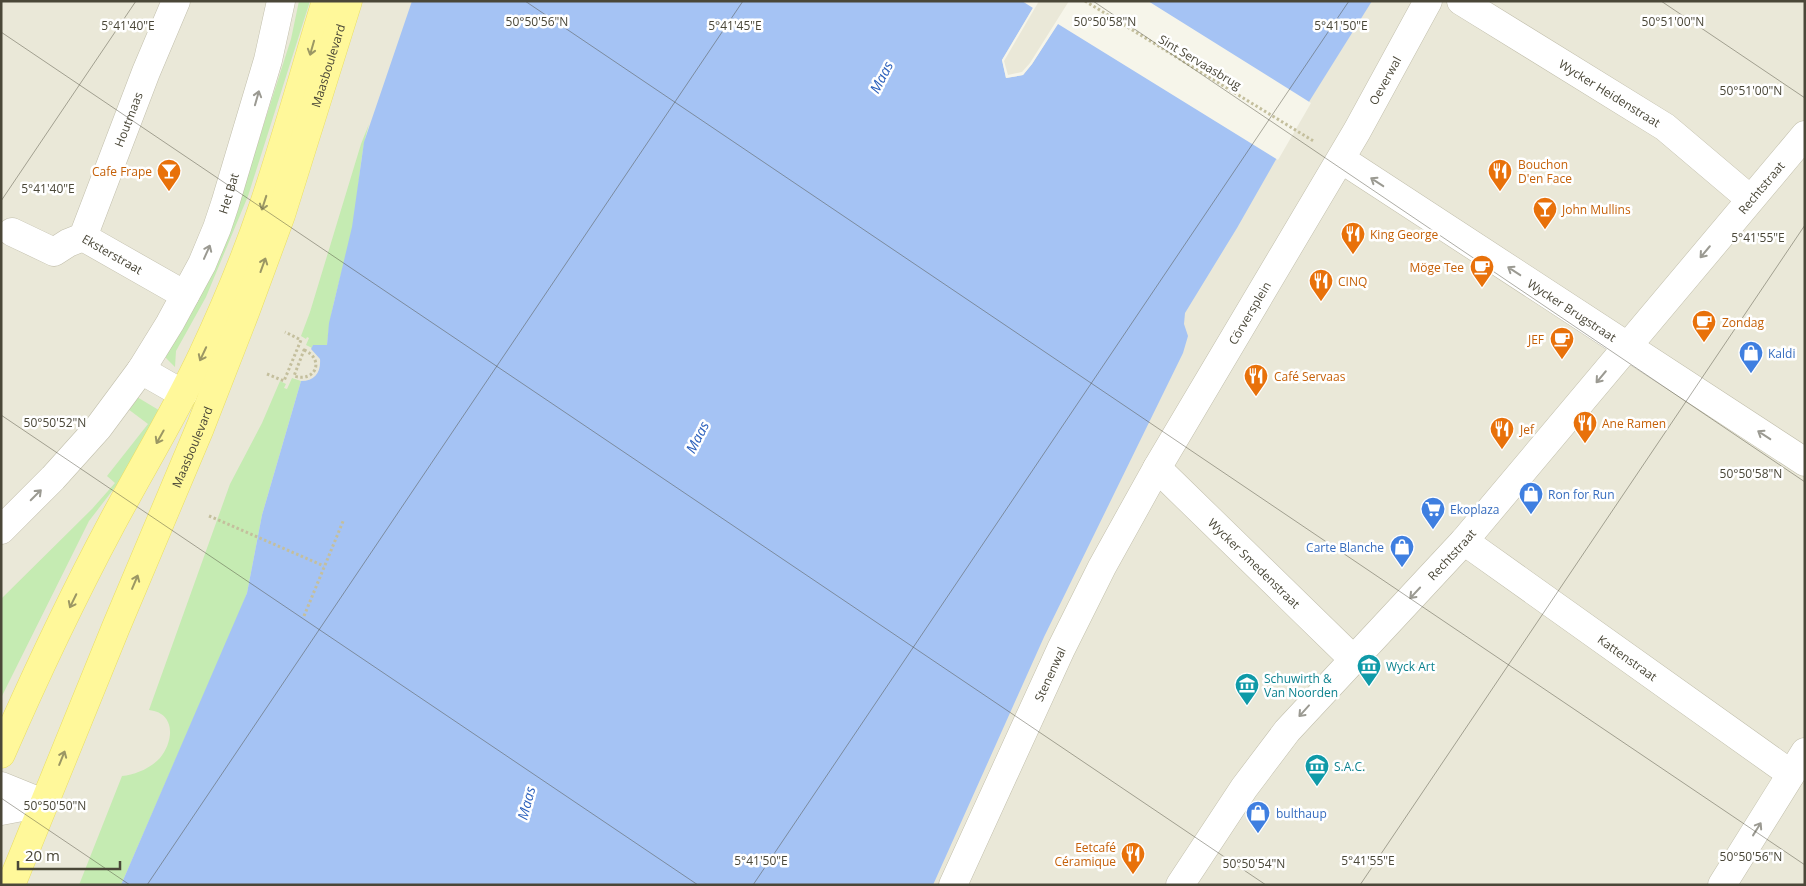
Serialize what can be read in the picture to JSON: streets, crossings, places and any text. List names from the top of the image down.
{
  "streets": {
    "main road": ["Maasboulevard"],
    "street": [
      "Oeverwal",
      "Wycker Heidenstraat",
      "Houtmaas",
      "Rechtstraat",
      "Het Bat",
      "Eksterstraat",
      "Wycker Brugstraat",
      "Cörversplein",
      "Wycker Smedenstraat",
      "Kattenstraat",
      "Stenenwal"
    ],
    "path": ["Sint Servaasbrug"]
  },
  "crossings": [
    ["Oeverwal", "Wycker Brugstraat"],
    ["Oeverwal", "Cörversplein"],
    ["Wycker Heidenstraat", "Rechtstraat"],
    ["Houtmaas", "Eksterstraat"],
    ["Rechtstraat", "Wycker Brugstraat"],
    ["Rechtstraat", "Wycker Smedenstraat"],
    ["Rechtstraat", "Kattenstraat"],
    ["Het Bat", "Eksterstraat"],
    ["Wycker Brugstraat", "Cörversplein"],
    ["Cörversplein", "Wycker Smedenstraat"],
    ["Cörversplein", "Stenenwal"],
    ["Wycker Smedenstraat", "Stenenwal"]
  ],
  "one_way": ["Rechtstraat", "Het Bat", "Wycker Brugstraat"],
  "water": ["Maas"],
  "places": {
    "bar": ["Cafe Frape", "John Mullins"],
    "restaurant": [
      "Bouchon D'en Face",
      "King George",
      "CINQ",
      "Café Servaas",
      "Ane Ramen",
      "Jef",
      "Eetcafé Céramique"
    ],
    "cafe": ["Möge Tee", "Zondag", "JEF"],
    "shop": [
      "Kaldi",
      "Ron for Run",
      "Carte Blanche",
      "bulthaup"
    ],
    "supermarket": ["Ekoplaza"],
    "museum": ["Wyck Art", "Schuwirth & Van Noorden", "S.A.C."]
  },
  "scale_bar": "20 m",
  "coordinates": [
    "50°50'56\"N",
    "50°50'58\"N",
    "50°51'00\"N",
    "5°41'40\"E",
    "5°41'45\"E",
    "5°41'50\"E",
    "5°41'55\"E",
    "50°50'52\"N",
    "50°50'50\"N",
    "50°50'54\"N"
  ]
}
